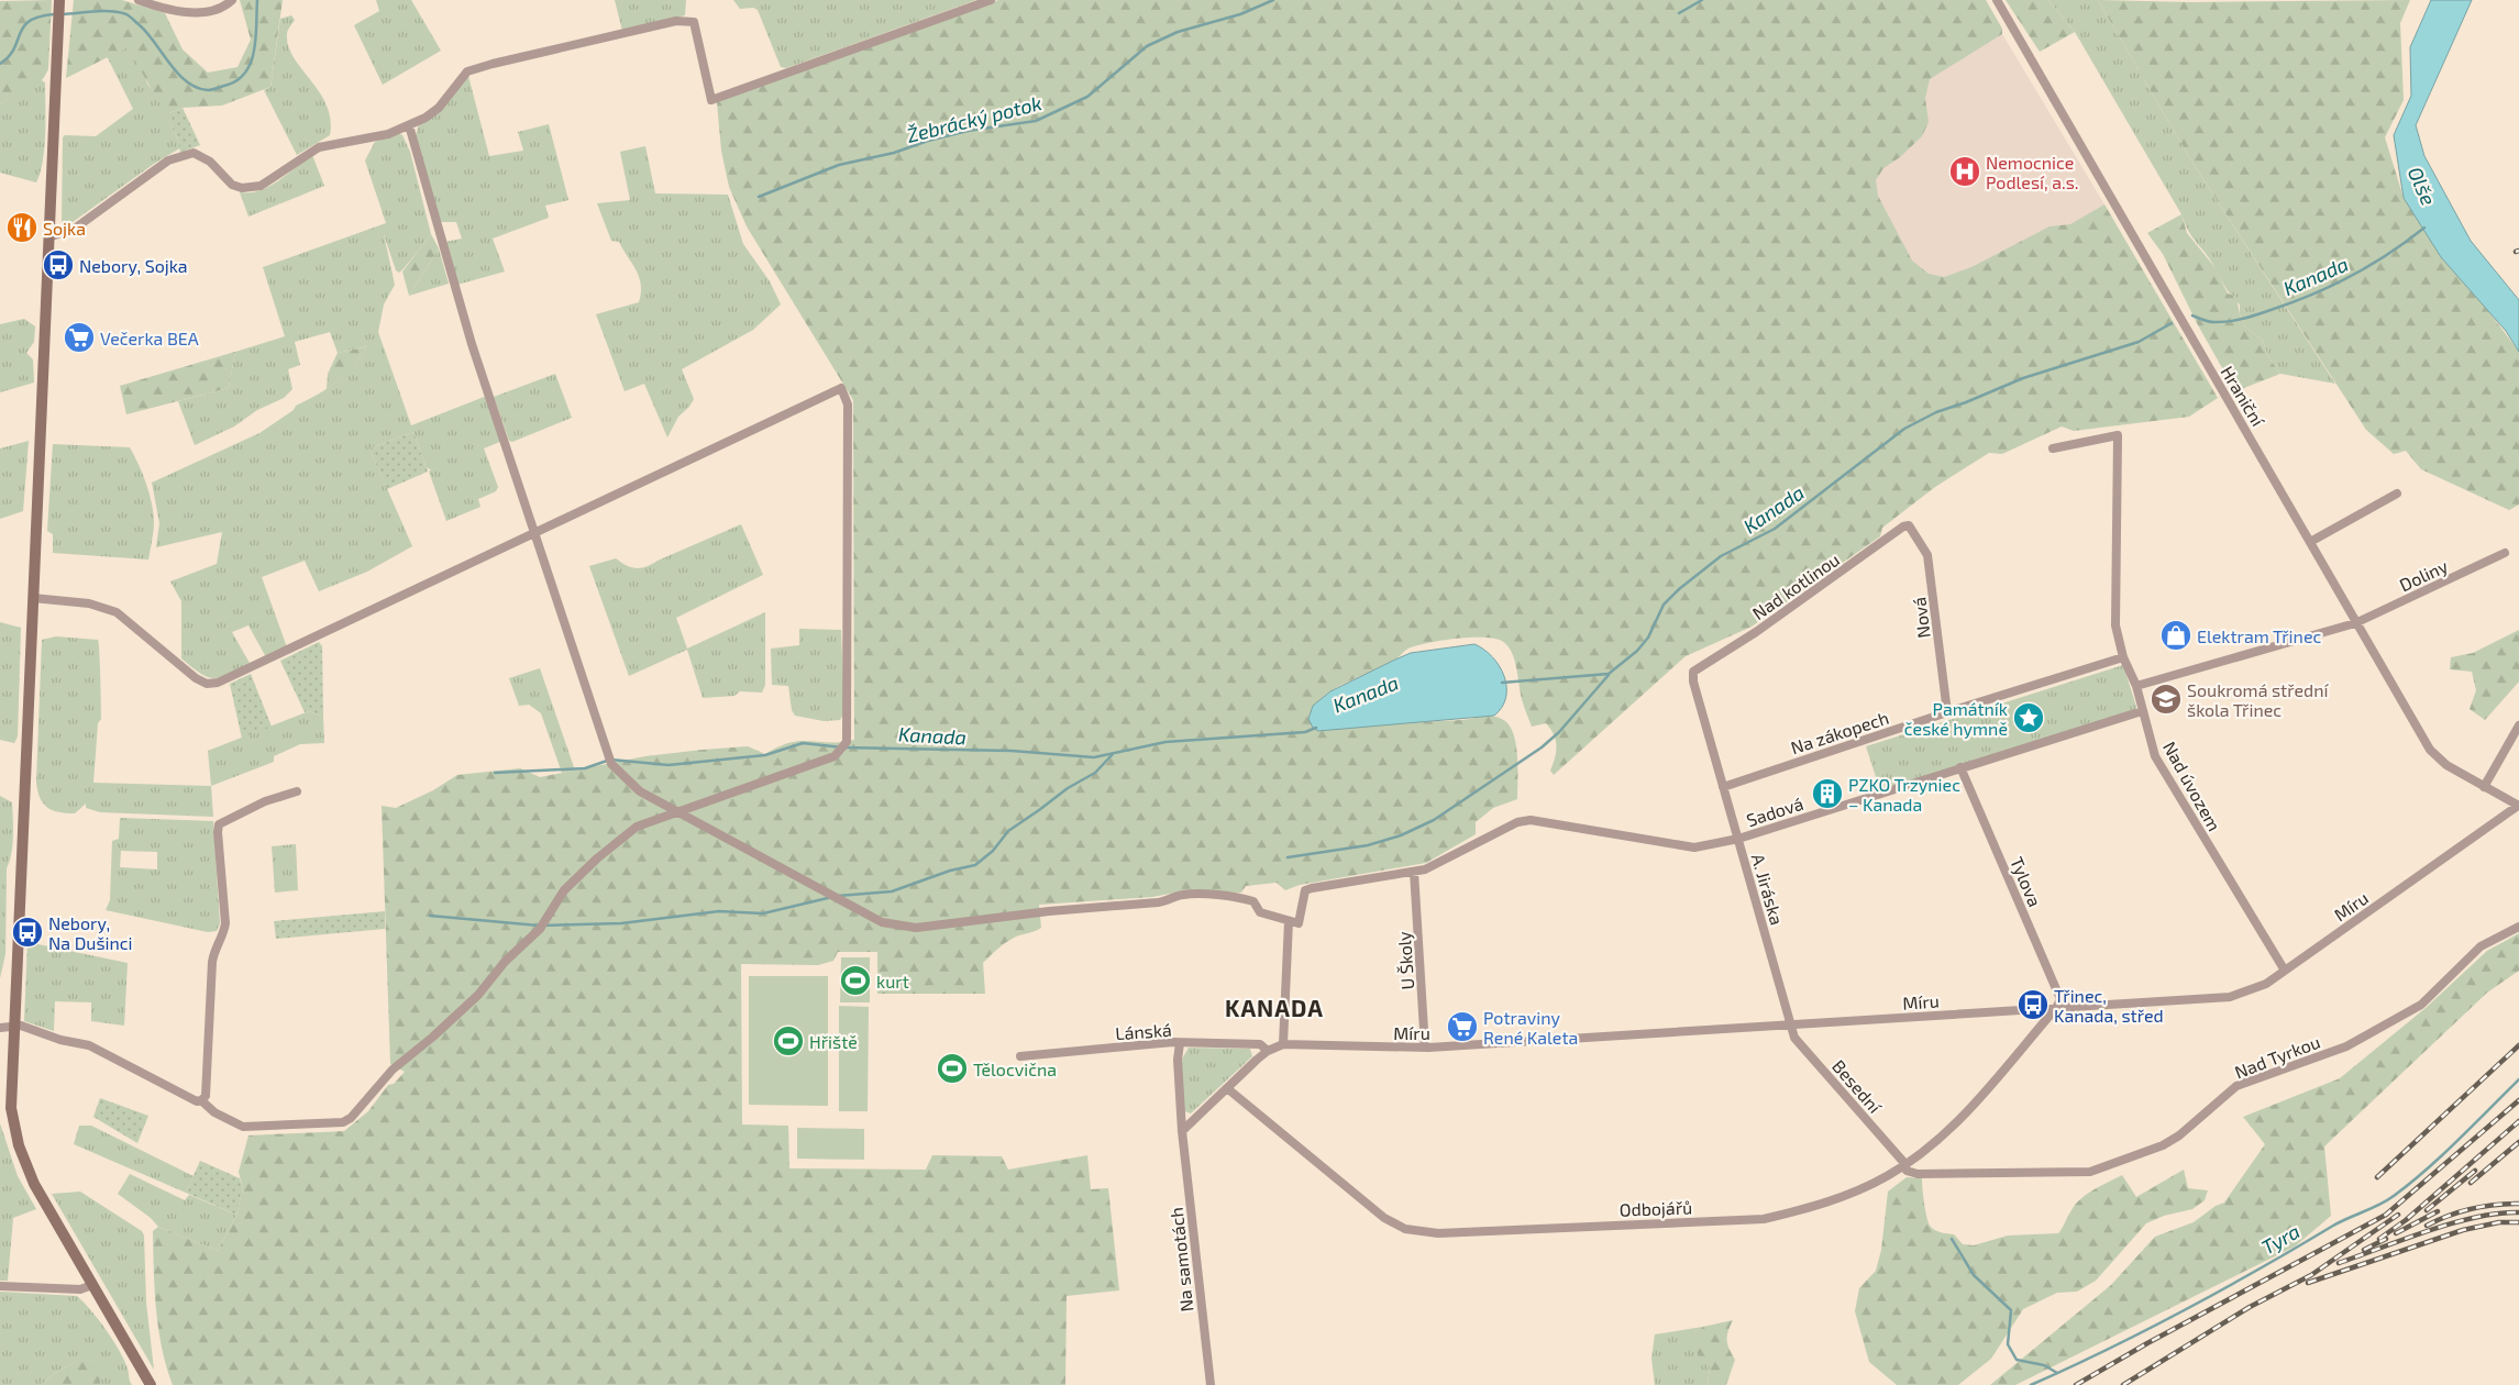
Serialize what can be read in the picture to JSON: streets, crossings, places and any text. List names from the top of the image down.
{
  "streets": {
    "street": [
      "Hraniční",
      "Doliny",
      "Nad kotlinou",
      "Nová",
      "Na zákopech",
      "Nad úvozem",
      "Sadová",
      "Tylova",
      "A. Jiráska",
      "Míru",
      "U Školy",
      "Lánská",
      "Nad Tyrkou",
      "Besední",
      "Odbojářů",
      "Na samotách"
    ]
  },
  "crossings": [
    ["Hraniční", "Doliny"],
    ["Hraniční", "Míru"],
    ["Doliny", "Nad úvozem"],
    ["Nad kotlinou", "Nová"],
    ["Nad kotlinou", "A. Jiráska"],
    ["Nová", "Na zákopech"],
    ["Na zákopech", "Nad úvozem"],
    ["Na zákopech", "A. Jiráska"],
    ["Nad úvozem", "Sadová"],
    ["Nad úvozem", "Míru"],
    ["Sadová", "Tylova"],
    ["Sadová", "A. Jiráska"],
    ["Sadová", "U Školy"],
    ["Tylova", "Míru"],
    ["Tylova", "Odbojářů"],
    ["A. Jiráska", "Míru"],
    ["A. Jiráska", "Besední"],
    ["Míru", "U Školy"],
    ["Míru", "Lánská"],
    ["Míru", "Besední"],
    ["Míru", "Odbojářů"],
    ["Lánská", "Na samotách"],
    ["Nad Tyrkou", "Besední"],
    ["Nad Tyrkou", "Odbojářů"],
    ["Besední", "Odbojářů"]
  ],
  "districts": ["KANADA"],
  "water": [
    "Žebrácký potok",
    "Olše",
    "Kanada",
    "Tyra"
  ],
  "places": {
    "hospital": ["Nemocnice Podlesí, a.s."],
    "restaurant": ["Sojka"],
    "bus stop": ["Nebory, Sojka", "Nebory, Na Dušinci", "Třinec, Kanada, střed"],
    "supermarket": ["Večerka BEA", "Potraviny René Kaleta"],
    "shop": ["Elektram Třinec"],
    "school or university": ["Soukromá střední škola Třinec"],
    "place": ["Památník české hymně"],
    "building": ["PZKO Trzyniec – Kanada"],
    "sports": ["kurt", "Hřiště", "Tělocvična"]
  }
}
